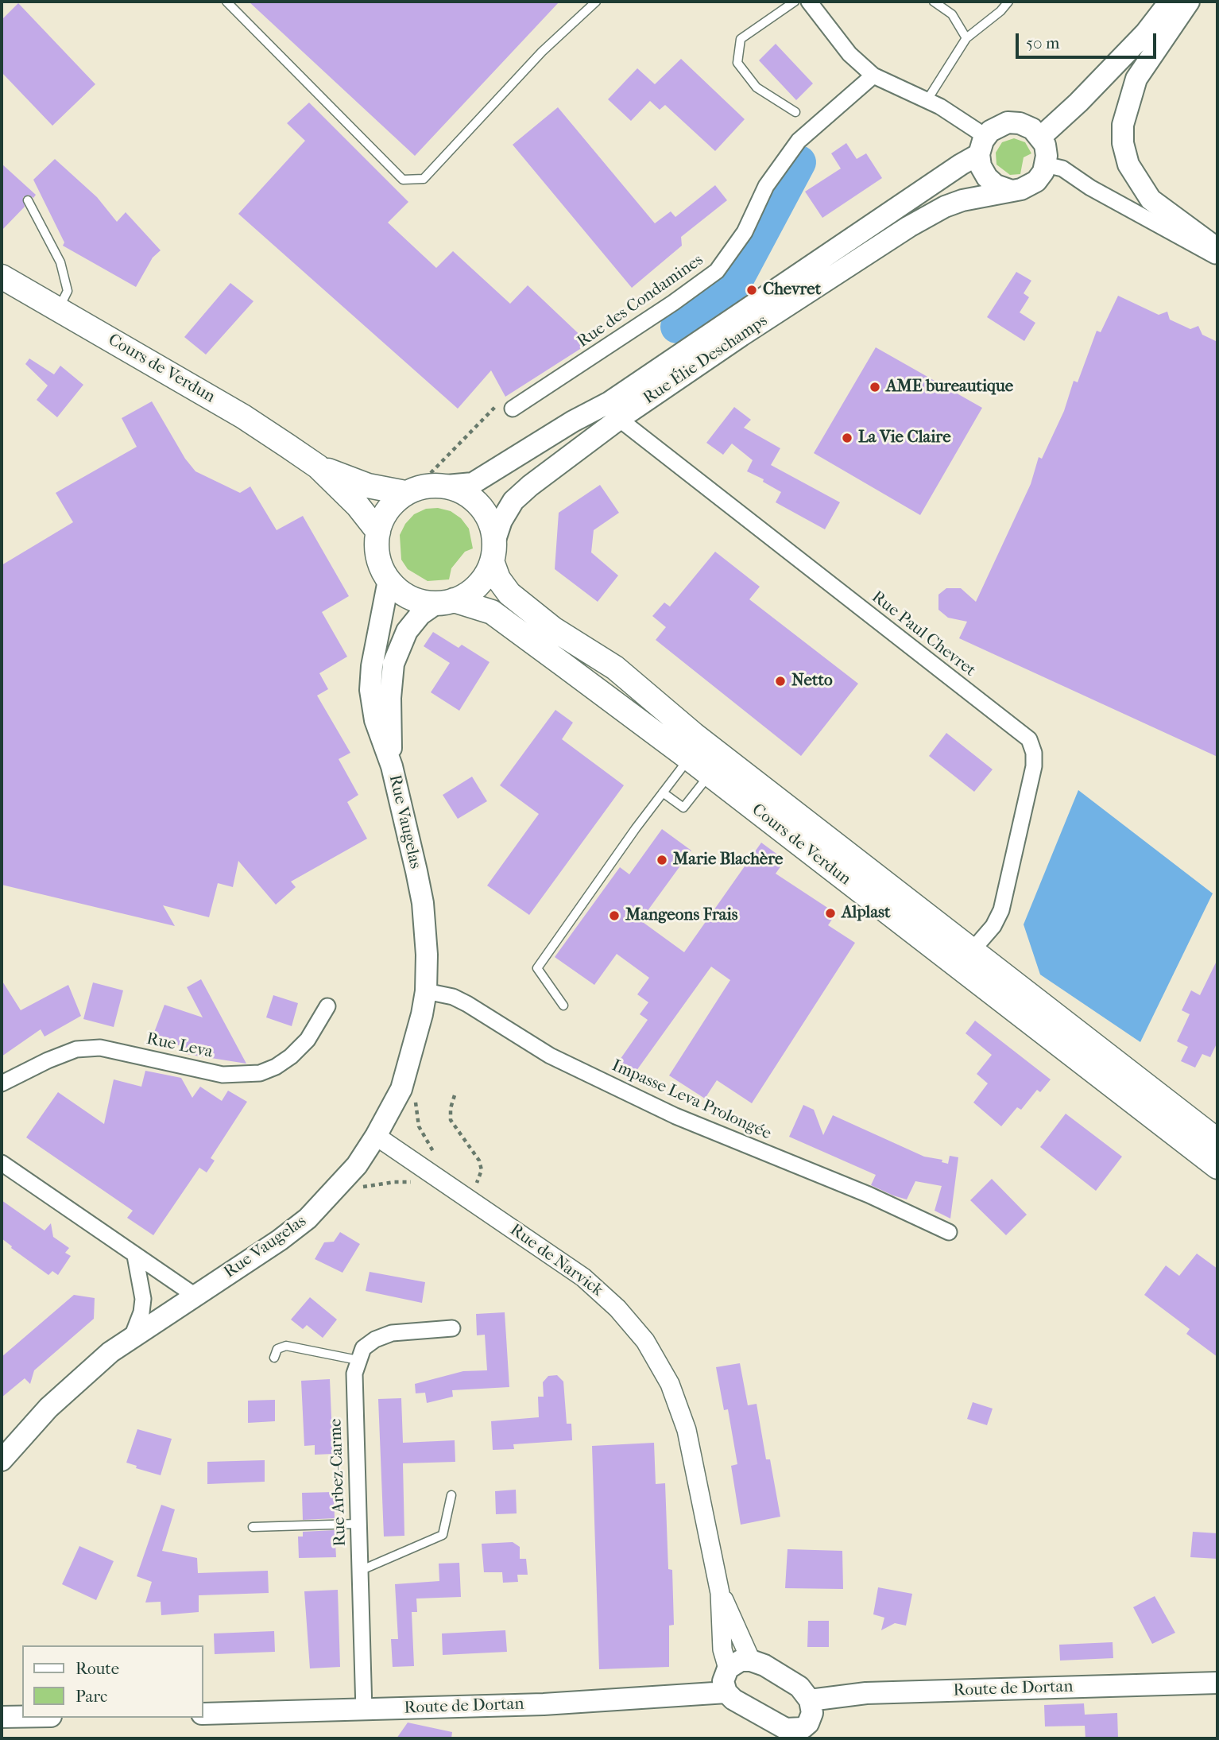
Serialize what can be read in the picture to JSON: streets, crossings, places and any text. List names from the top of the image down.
{
  "streets": {
    "main road": [
      "Rue Élie Deschamps",
      "Cours de Verdun",
      "Rue Vaugelas",
      "Route de Dortan"
    ],
    "street": [
      "Rue des Condamines",
      "Rue Paul Chevret",
      "Rue Leva",
      "Impasse Leva Prolongée",
      "Rue de Narvick",
      "Rue Arbez-Carme"
    ]
  },
  "crossings": [
    ["Rue Élie Deschamps", "Cours de Verdun"],
    ["Rue Élie Deschamps", "Rue Paul Chevret"],
    ["Rue Élie Deschamps", "Rue Vaugelas"],
    ["Cours de Verdun", "Rue Paul Chevret"],
    ["Cours de Verdun", "Rue Vaugelas"],
    ["Rue Vaugelas", "Impasse Leva Prolongée"],
    ["Rue Vaugelas", "Rue de Narvick"],
    ["Rue Arbez-Carme", "Route de Dortan"]
  ],
  "places": [
    "Chevret",
    "AME bureautique",
    "La Vie Claire",
    "Netto",
    "Marie Blachère",
    "Alplast",
    "Mangeons Frais"
  ],
  "legend": ["Route", "Parc"],
  "scale_bar": "50 m"
}
